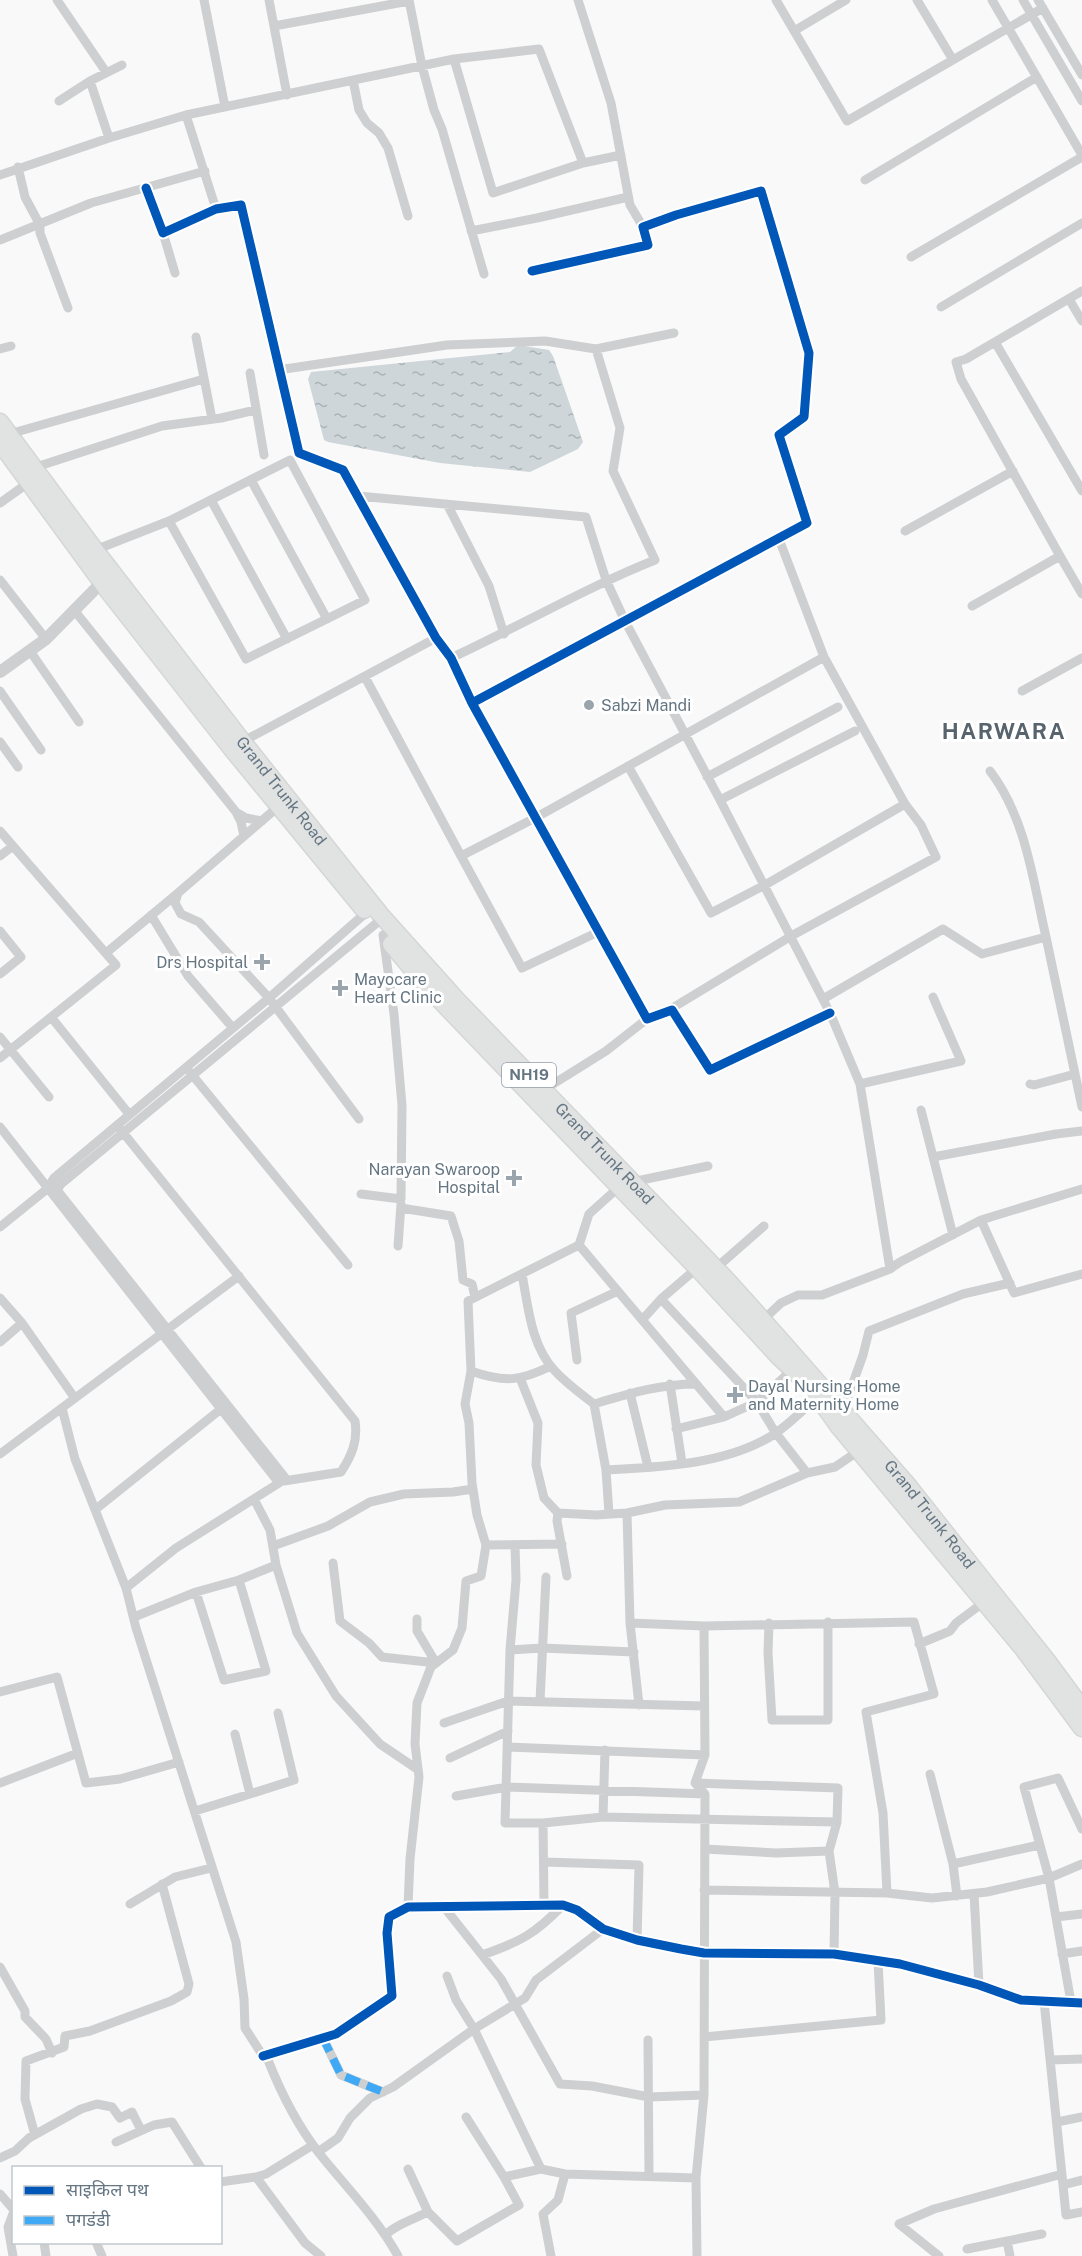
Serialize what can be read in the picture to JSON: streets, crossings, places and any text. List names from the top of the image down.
{
  "streets": {
    "highway": ["Grand Trunk Road", "NH19"]
  },
  "districts": ["HARWARA"],
  "places": {
    "other": ["Sabzi Mandi"],
    "health": [
      "Drs Hospital",
      "Mayocare Heart Clinic",
      "Narayan Swaroop Hospital",
      "Dayal Nursing Home and Maternity Home"
    ]
  },
  "legend": ["साइकिल पथ", "पगडंडी"]
}
